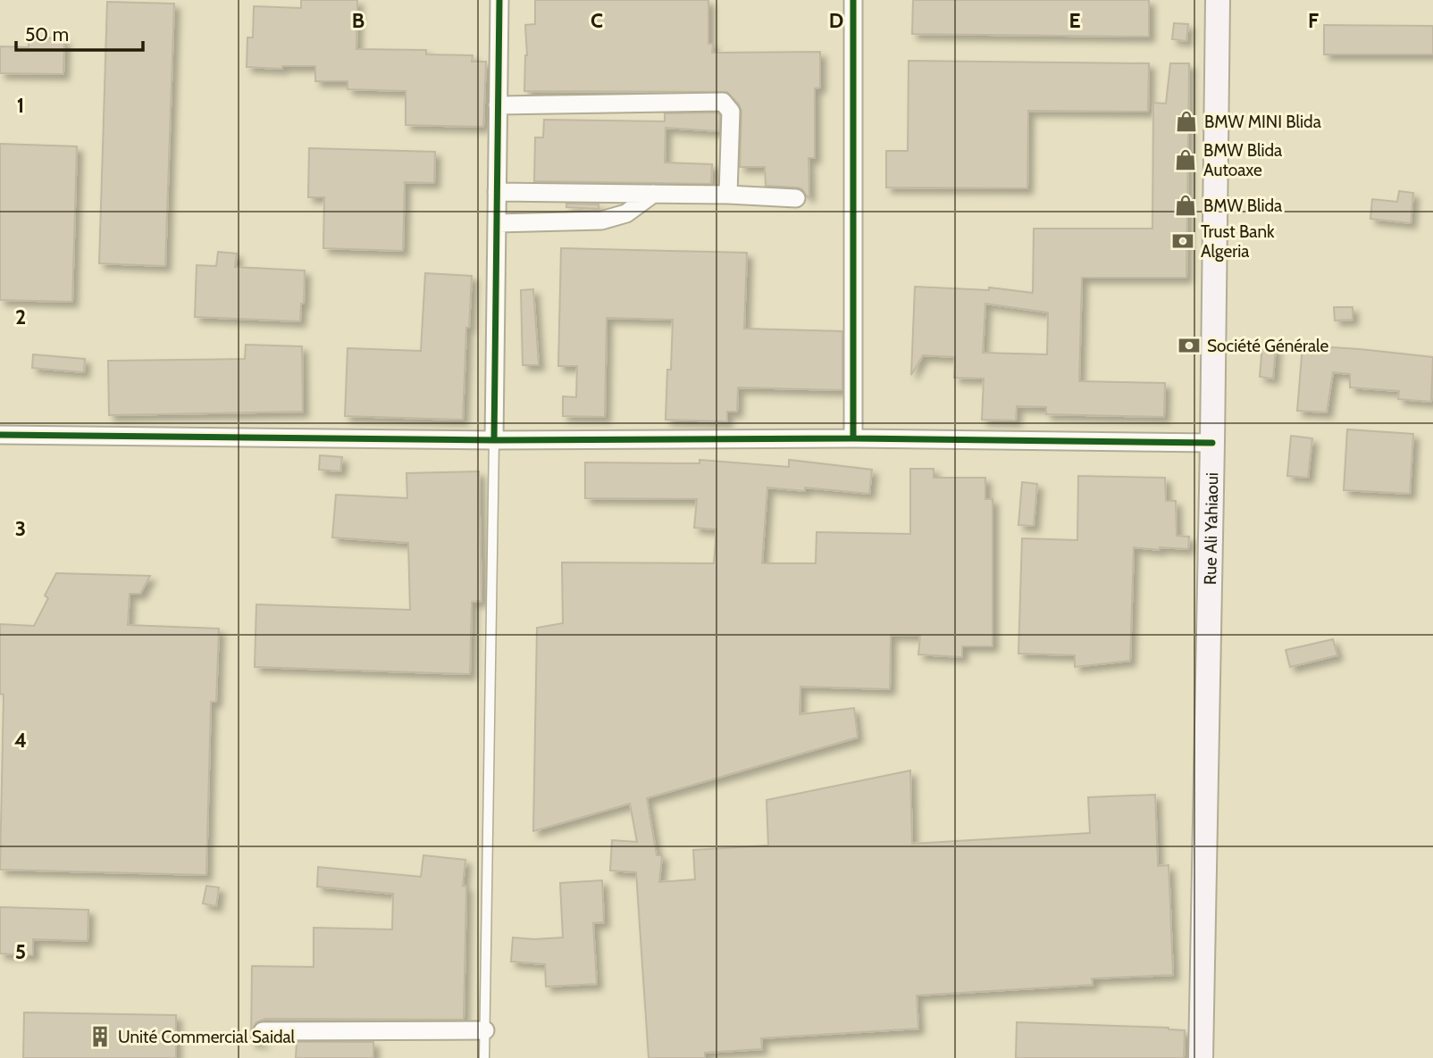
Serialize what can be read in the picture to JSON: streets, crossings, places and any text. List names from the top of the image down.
{
  "streets": {
    "main road": ["Rue Ali Yahiaoui"]
  },
  "places": {
    "shop": ["BMW MINI Blida", "BMW Blida Autoaxe", "BMW Blida"],
    "bank": ["Trust Bank Algeria", "Société Générale"],
    "building": ["Unité Commercial Saidal"]
  },
  "scale_bar": "50 m",
  "grid": {
    "columns": [
      "B",
      "C",
      "D",
      "E",
      "F"
    ],
    "rows": [
      "1",
      "2",
      "3",
      "4",
      "5"
    ]
  }
}
